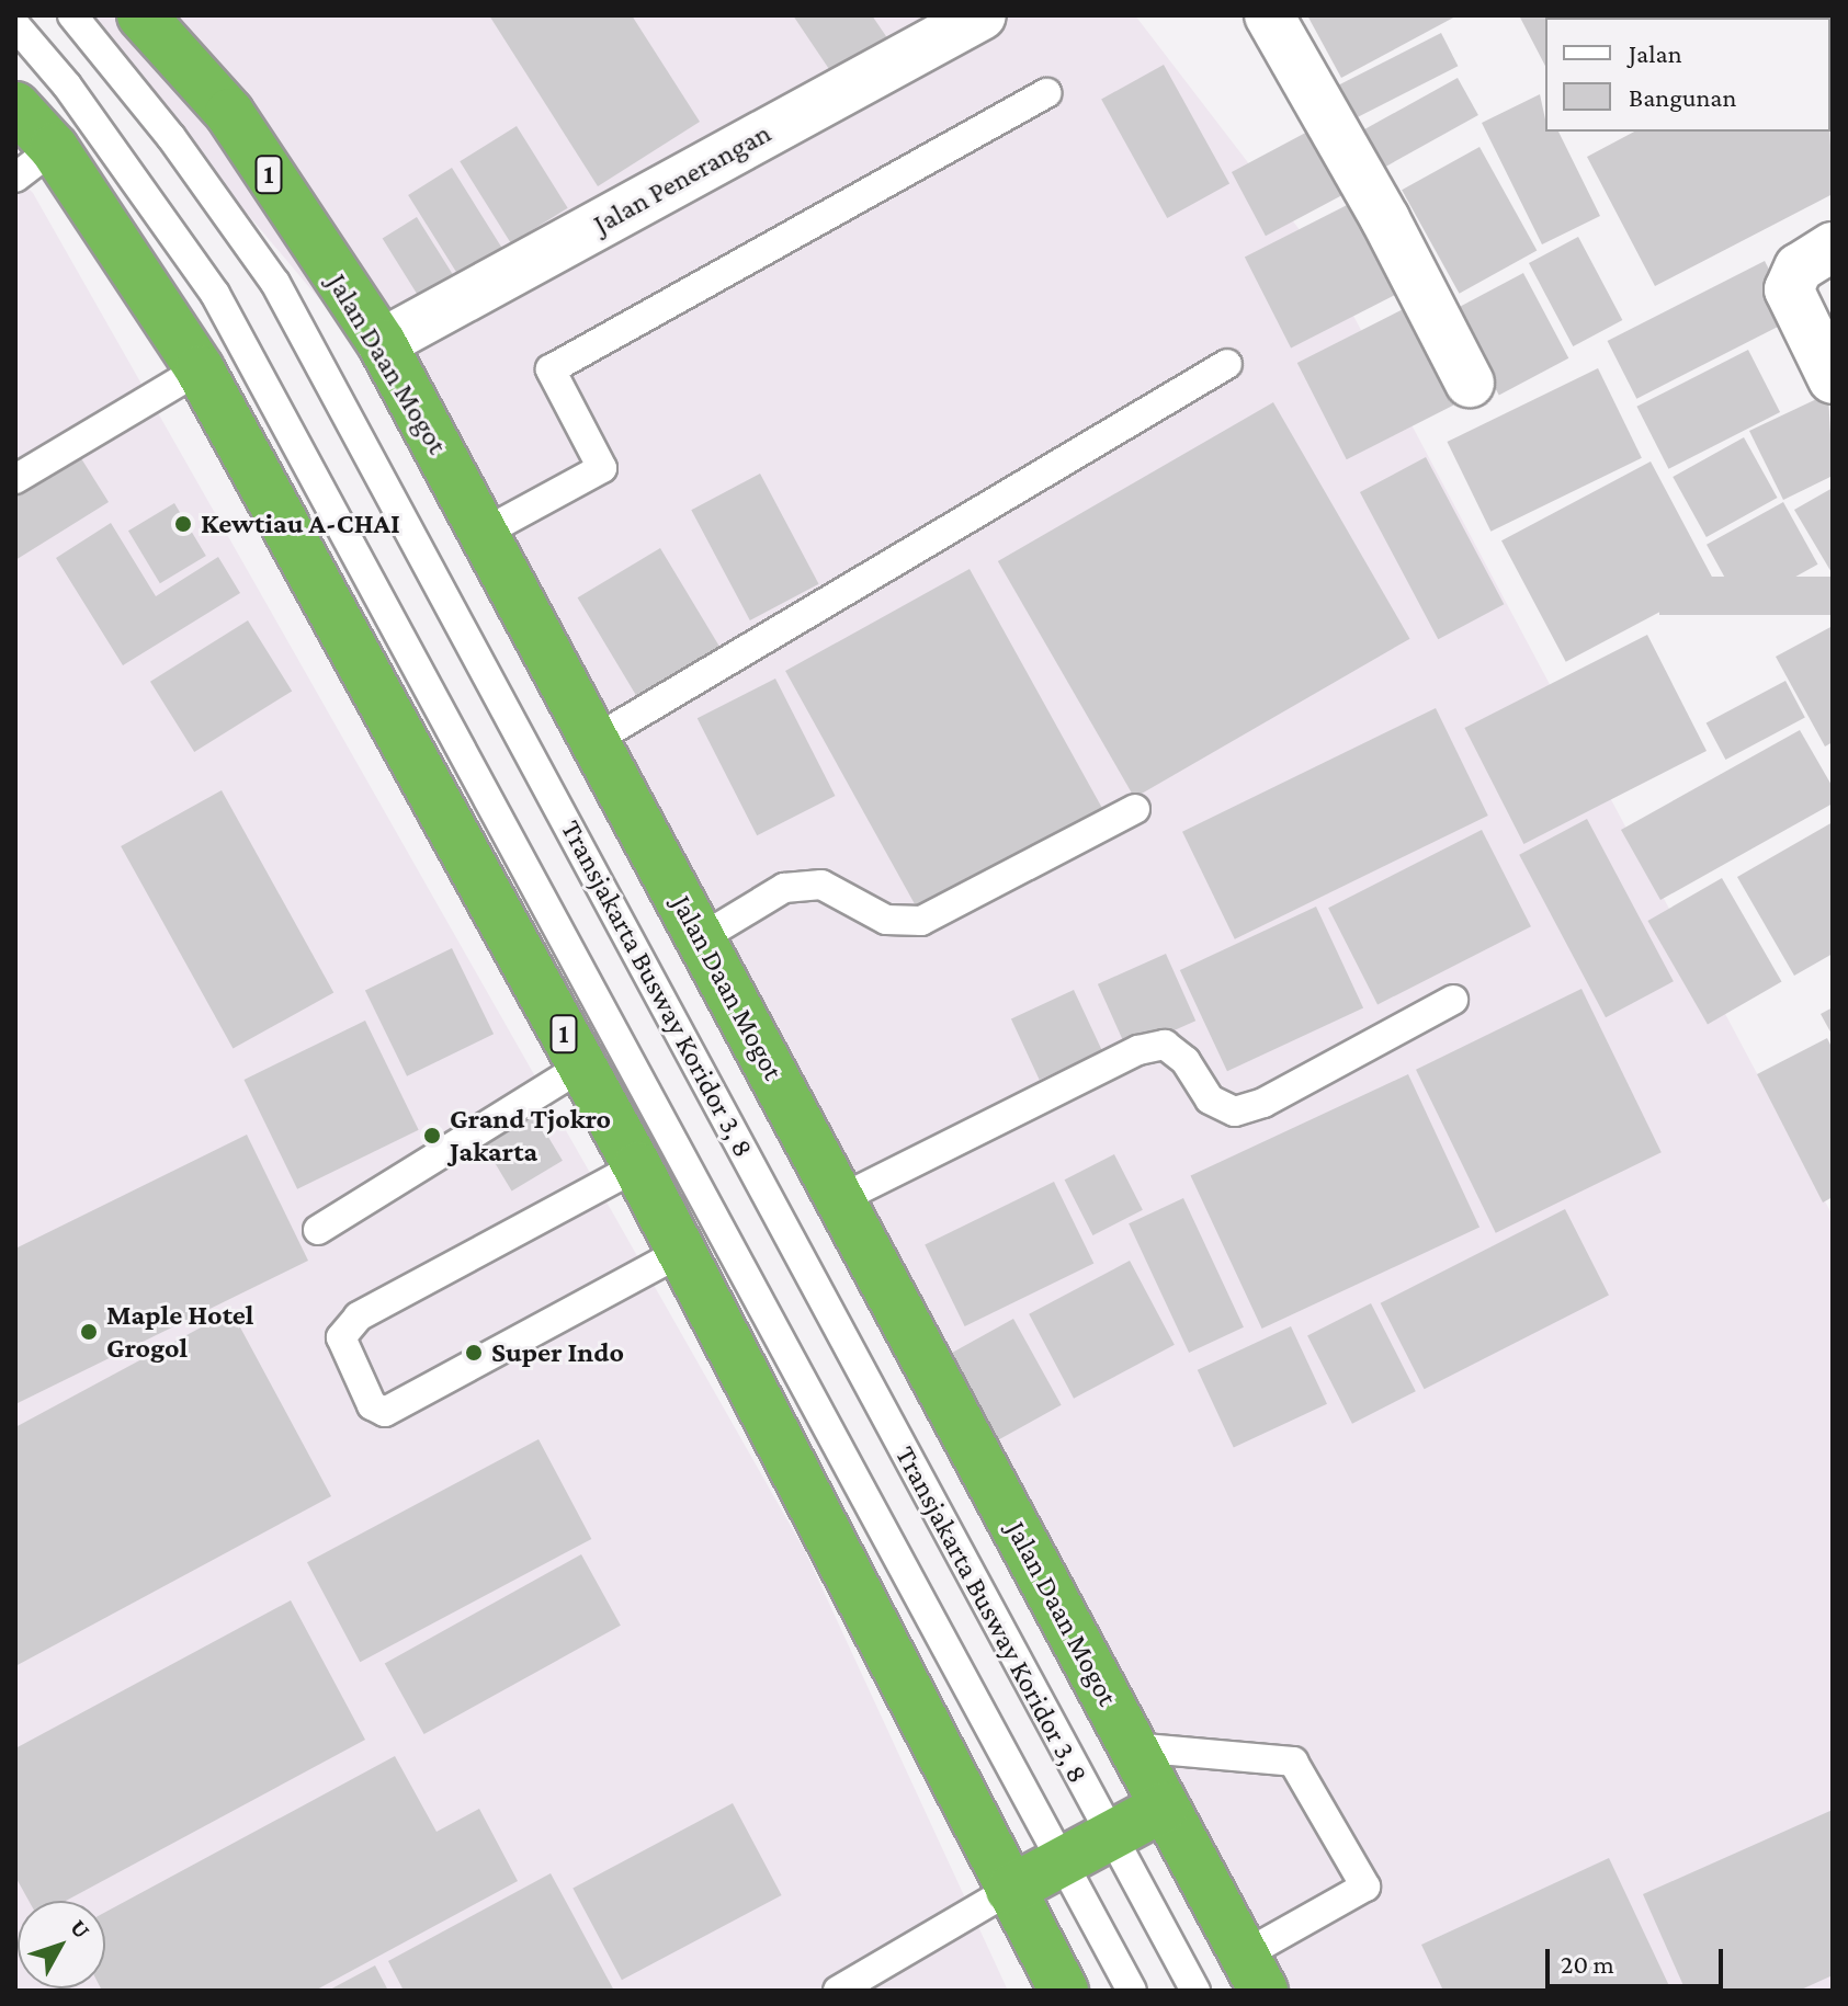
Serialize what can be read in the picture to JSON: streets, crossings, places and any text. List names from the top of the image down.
{
  "streets": {
    "highway": ["1", "Jalan Daan Mogot"],
    "street": ["Jalan Penerangan"],
    "lane": ["Transjakarta Busway Koridor 3, 8"]
  },
  "crossings": [
    ["Jalan Penerangan", "Jalan Daan Mogot"]
  ],
  "places": [
    "Kewtiau A-CHAI",
    "Grand Tjokro Jakarta",
    "Maple Hotel Grogol",
    "Super Indo"
  ],
  "legend": ["Jalan", "Bangunan"],
  "scale_bar": "20 m",
  "north": "top right"
}
